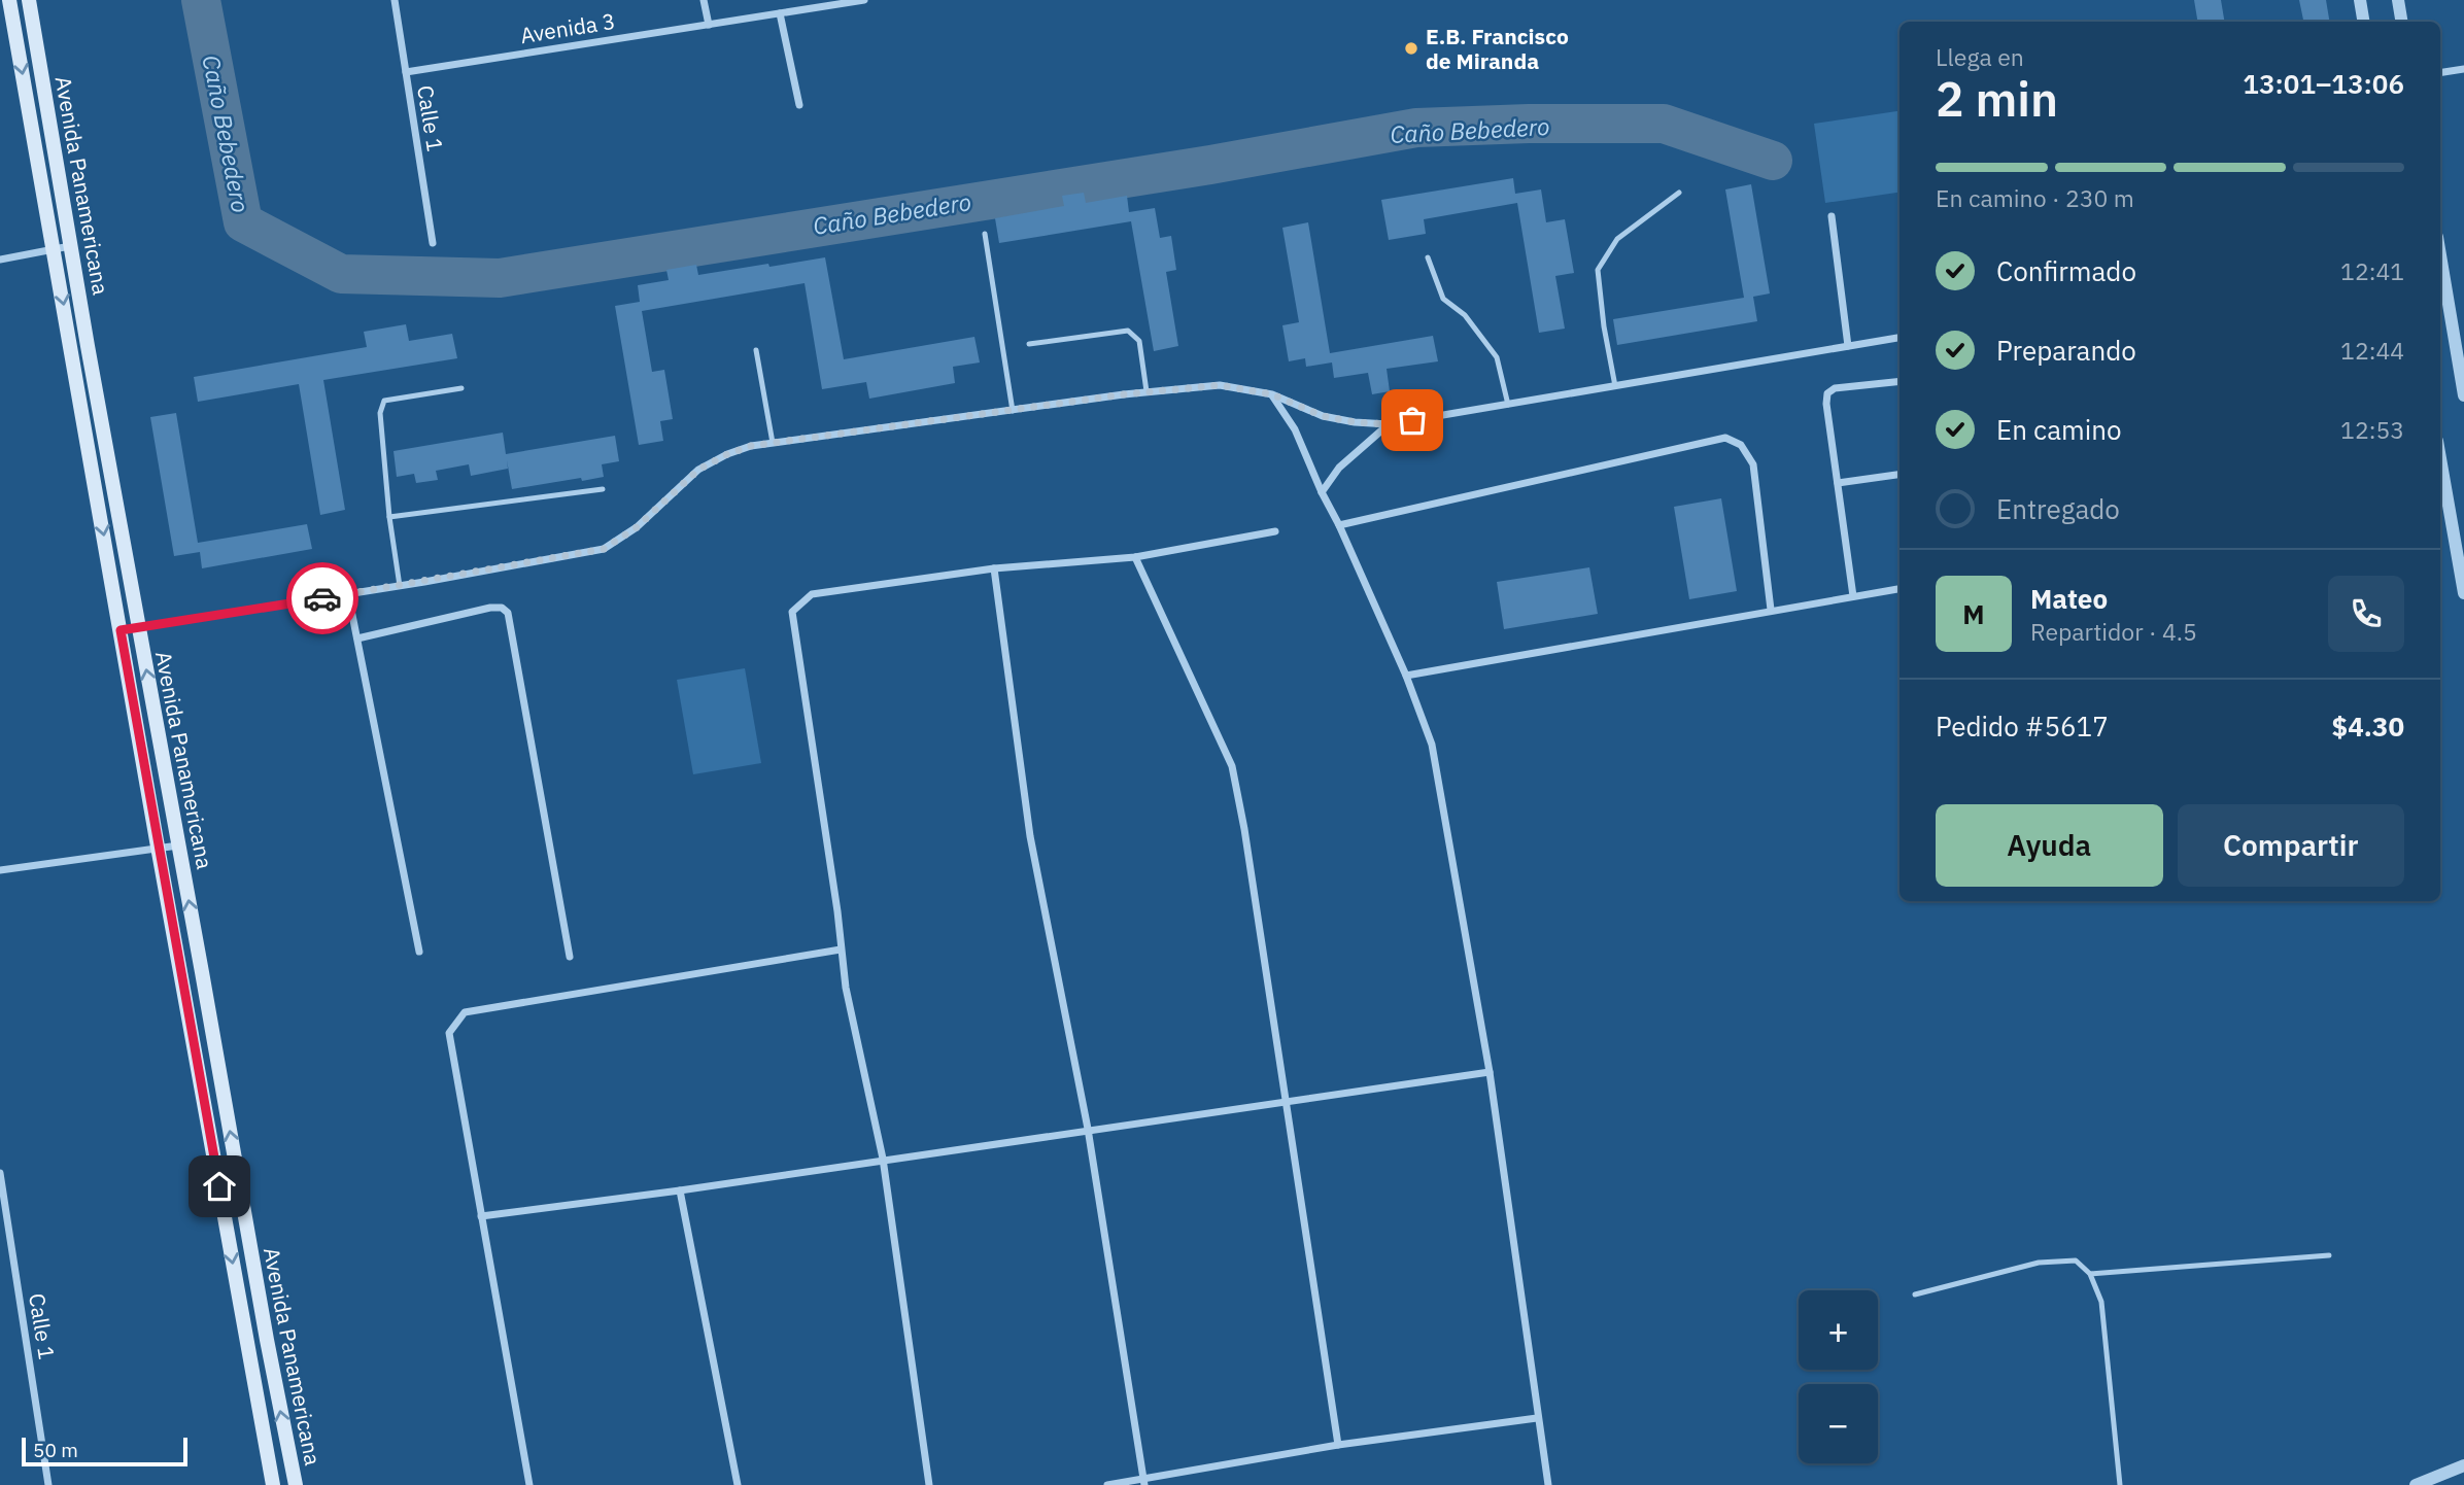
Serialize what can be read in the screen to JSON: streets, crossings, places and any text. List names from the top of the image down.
{
  "streets": {
    "main road": ["Avenida Panamericana"],
    "street": ["Avenida 3", "Calle 1"]
  },
  "crossings": [
    ["Avenida 3", "Calle 1"]
  ],
  "water": ["Caño Bebedero"],
  "places": ["E.B. Francisco de Miranda"],
  "scale_bar": "50 m",
  "page": {
    "heading": ["2 min", "Llega en", "13:01–13:06"],
    "panel": [
      "Mateo",
      "Repartidor · 4.5",
      "Pedido #5617",
      "$4.30"
    ],
    "bar": "En camino · 230 m",
    "list": [
      ["Confirmado", "12:41"],
      ["Preparando", "12:44"],
      ["En camino", "12:53"],
      "Entregado"
    ],
    "round": "M",
    "buttons": ["Ayuda", "Compartir"],
    "map_buttons": ["+", "−"],
    "scale": "50 m"
  }
}
